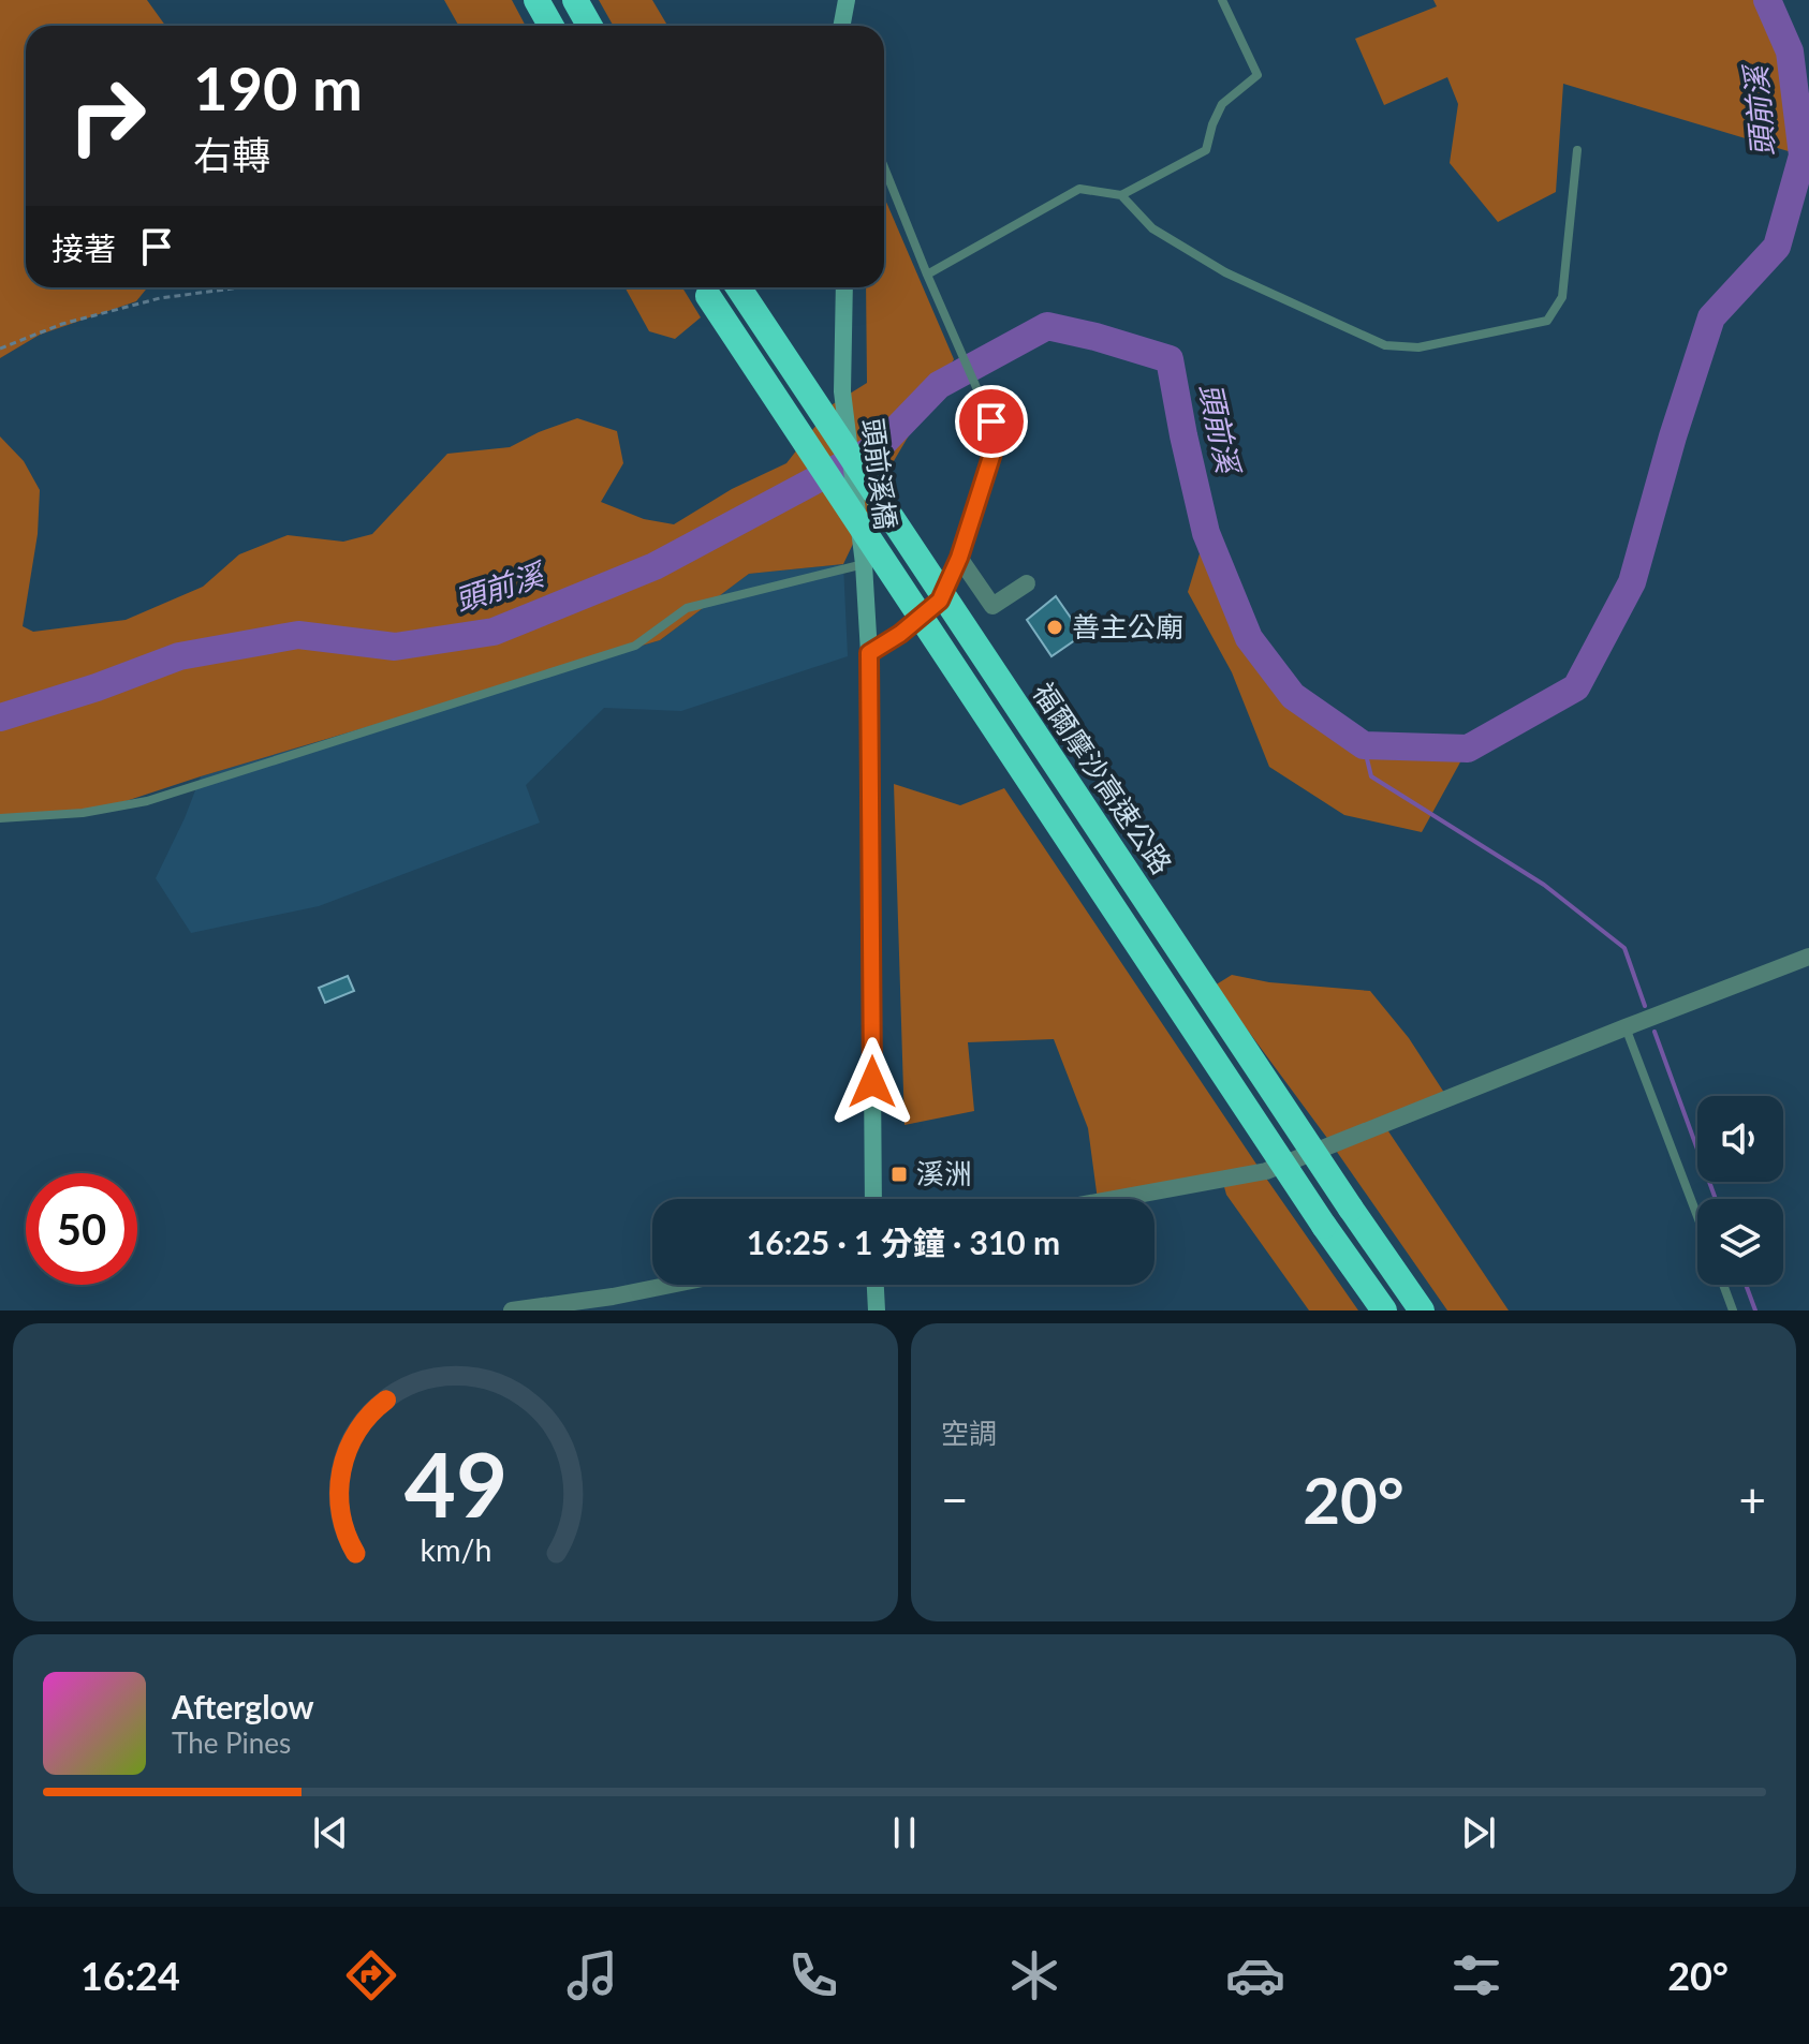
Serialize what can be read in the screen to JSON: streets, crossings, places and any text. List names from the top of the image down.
{
  "streets": {
    "highway": ["福爾摩沙高速公路"],
    "main road": ["頭前溪橋"]
  },
  "water": ["頭前溪"],
  "places": {
    "other": ["善主公廟"],
    "transit": ["溪洲"]
  },
  "page": {
    "turn": ["190 m", "右轉"],
    "then": "接著",
    "limit": "50",
    "trip": "16:25 · 1 分鐘 · 310 m",
    "tile": "空調",
    "heat": ["−", "20°", "+"],
    "song": ["Afterglow", "The Pines"],
    "tabs": ["16:24", "20°"],
    "gauge": ["49", "km/h"]
  }
}
